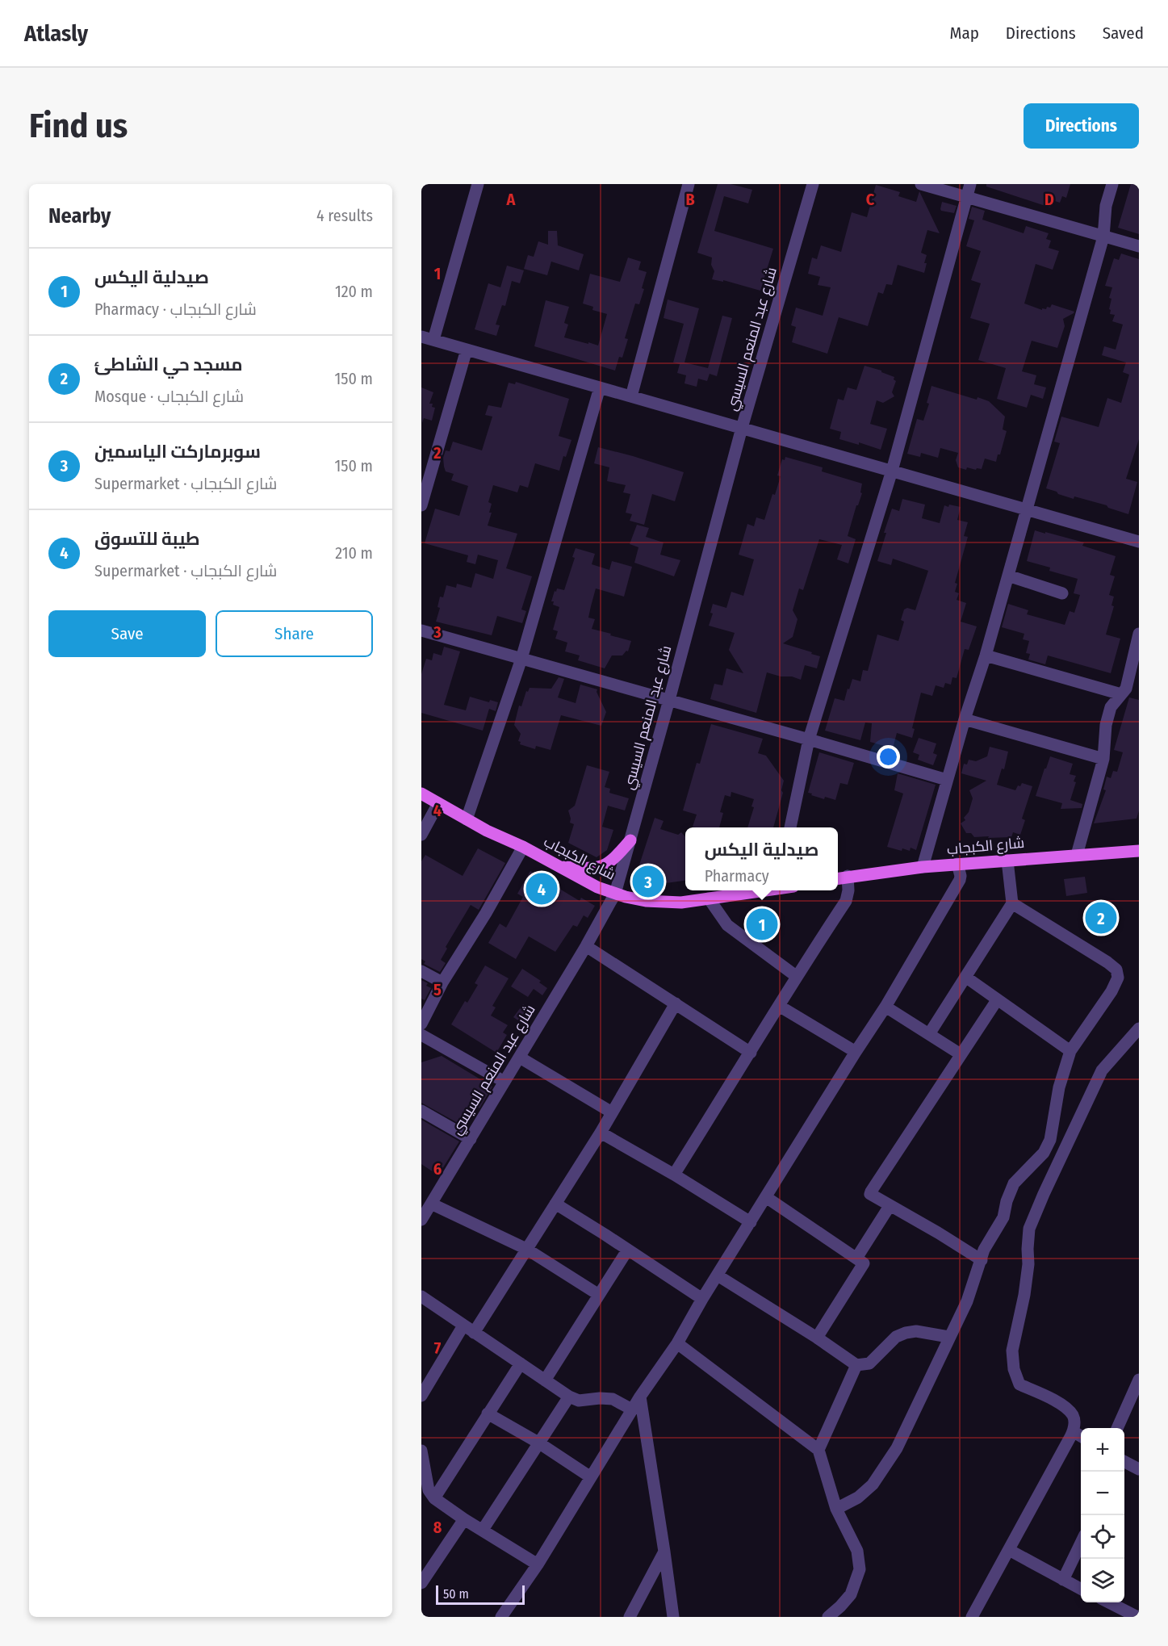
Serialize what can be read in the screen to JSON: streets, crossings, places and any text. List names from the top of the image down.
{
  "streets": {
    "main road": ["شارع الكبجاب"],
    "street": ["شارع عبد المنعم السيسي"]
  },
  "crossings": [
    ["شارع عبد المنعم السيسي", "شارع الكبجاب"]
  ],
  "scale_bar": "50 m",
  "page": {
    "header": "Atlasly",
    "nav": ["Map", "Directions", "Saved"],
    "buttons": [
      "Directions",
      ["Save", "Share"]
    ],
    "title": "Find us",
    "heading": ["Nearby", "4 results"],
    "list": [
      {
        "mark": "1",
        "name": "صيدلية اليكس",
        "note": "Pharmacy · شارع الكبجاب",
        "value": "120 m"
      },
      {
        "mark": "2",
        "name": "مسجد حي الشاطئ",
        "note": "Mosque · شارع الكبجاب",
        "value": "150 m"
      },
      {
        "mark": "3",
        "name": "سوبرماركت الياسمين",
        "note": "Supermarket · شارع الكبجاب",
        "value": "150 m"
      },
      {
        "mark": "4",
        "name": "طيبة للتسوق",
        "note": "Supermarket · شارع الكبجاب",
        "value": "210 m"
      }
    ],
    "popup": ["صيدلية اليكس", "Pharmacy"],
    "pins": [
      "3",
      "4",
      "2",
      "1"
    ],
    "map_buttons": ["+", "−"],
    "scale": "50 m"
  },
  "grid": {
    "columns": [
      "A",
      "B",
      "C",
      "D"
    ],
    "rows": [
      "1",
      "2",
      "3",
      "4",
      "5",
      "6",
      "7",
      "8"
    ]
  }
}
